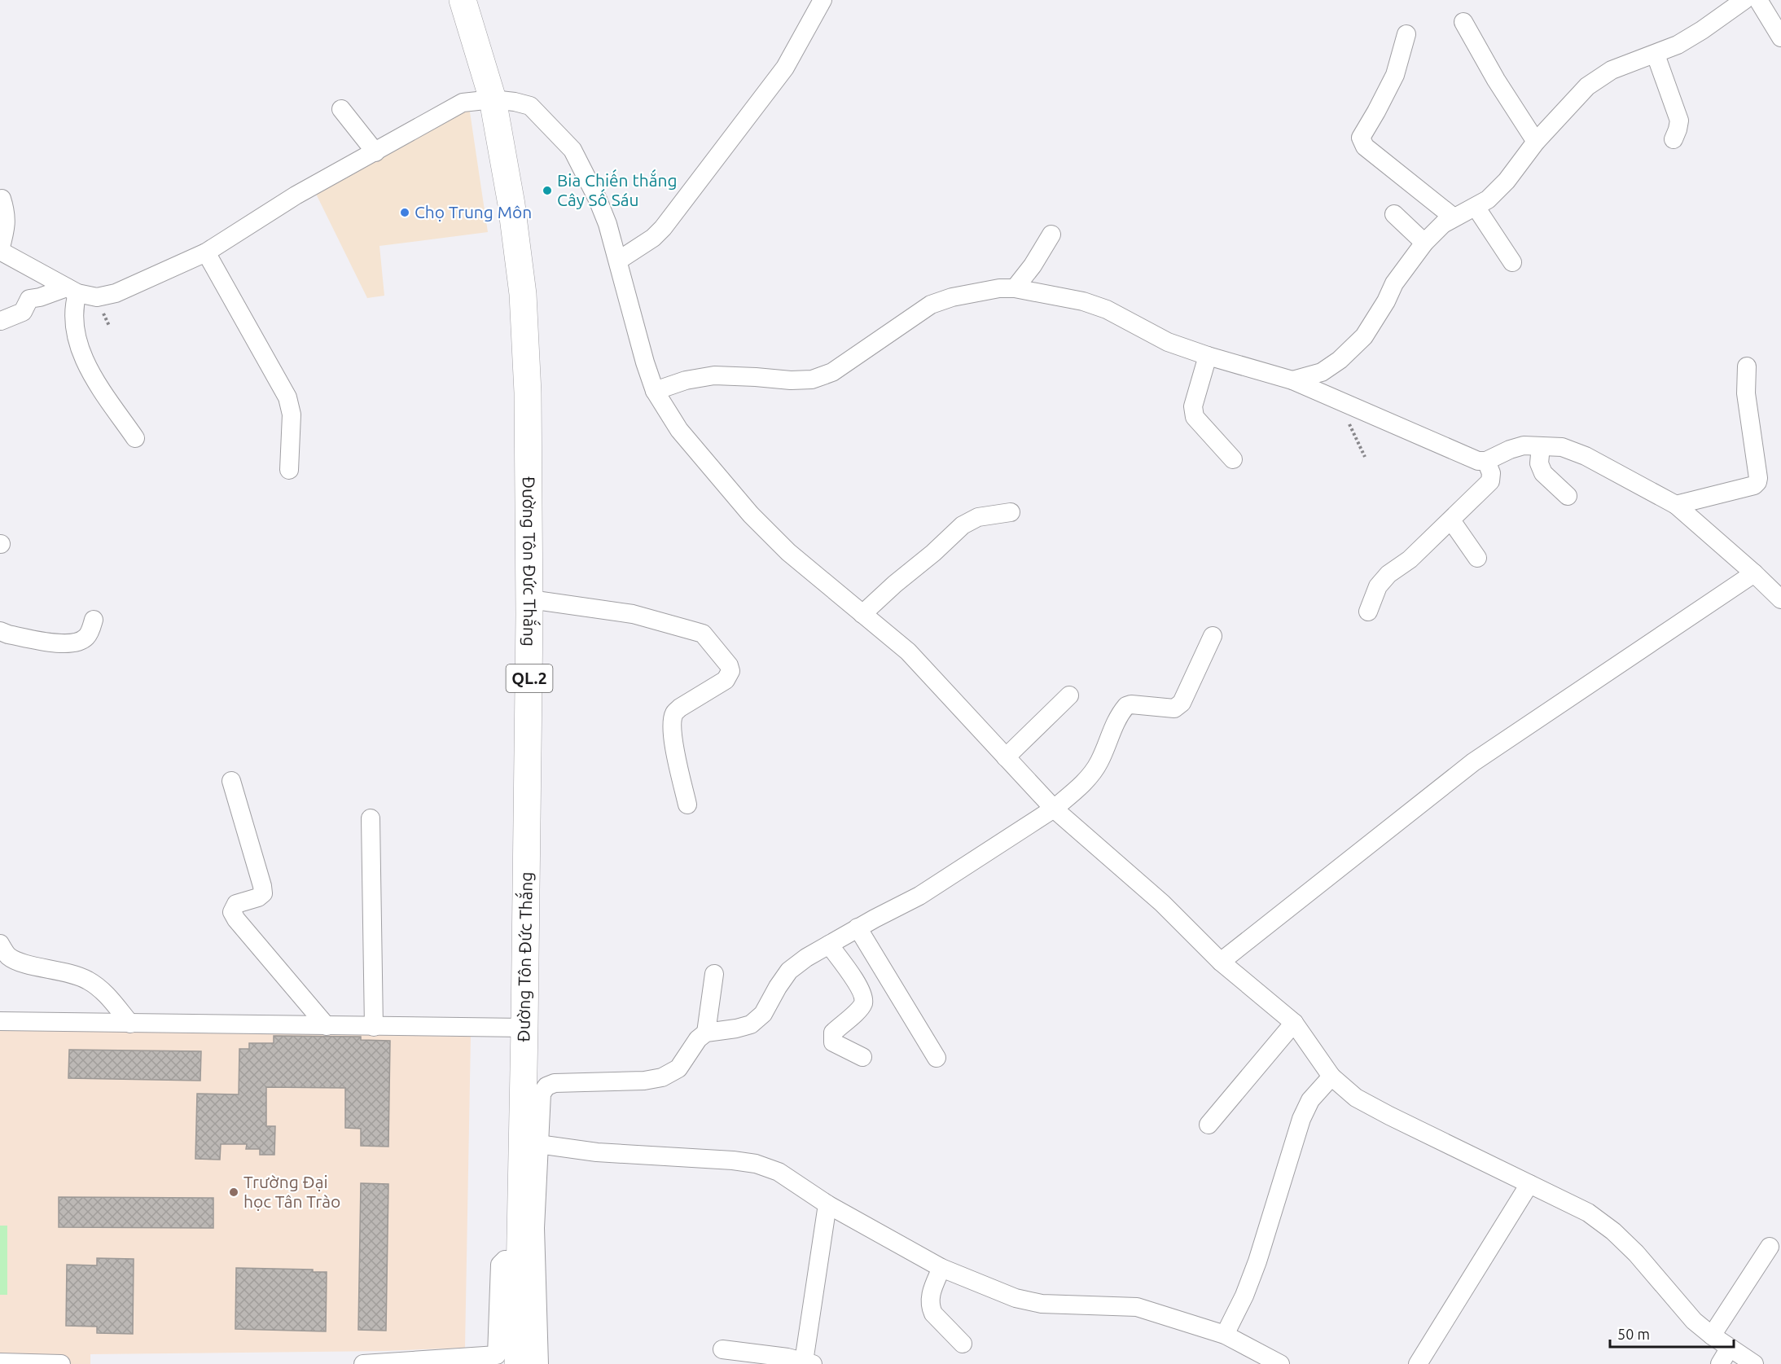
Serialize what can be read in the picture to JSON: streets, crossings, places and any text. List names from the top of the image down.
{
  "streets": {
    "highway": ["Đường Tôn Đức Thắng", "QL.2"]
  },
  "places": ["Bia Chiến thắng Cây Số Sáu", "Chọ Trung Môn", "Trường Đại học Tân Trào"],
  "scale_bar": "50 m"
}
